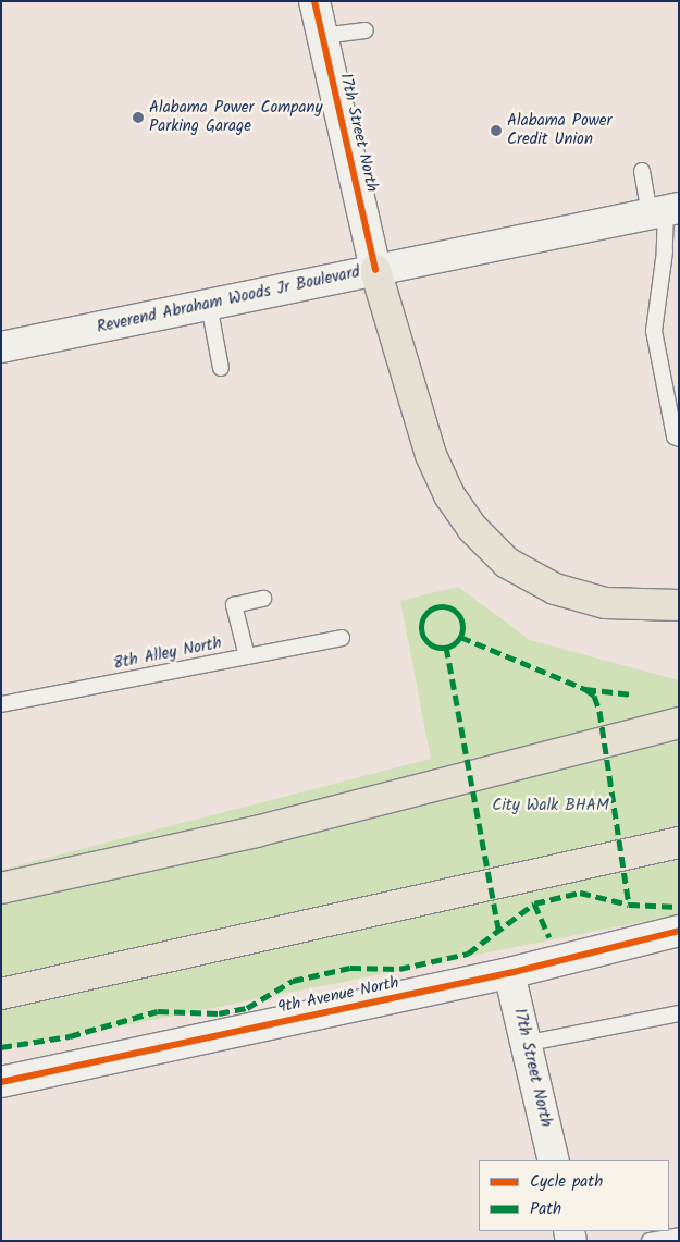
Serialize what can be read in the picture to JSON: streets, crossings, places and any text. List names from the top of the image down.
{
  "streets": {
    "street": ["17th Street North", "Reverend Abraham Woods Jr Boulevard", "9th Avenue North"],
    "lane": ["8th Alley North"]
  },
  "crossings": [
    ["17th Street North", "Reverend Abraham Woods Jr Boulevard"],
    ["17th Street North", "9th Avenue North"]
  ],
  "parks": ["City Walk BHAM"],
  "places": ["Alabama Power Company Parking Garage", "Alabama Power Credit Union"],
  "legend": ["Cycle path", "Path"]
}
